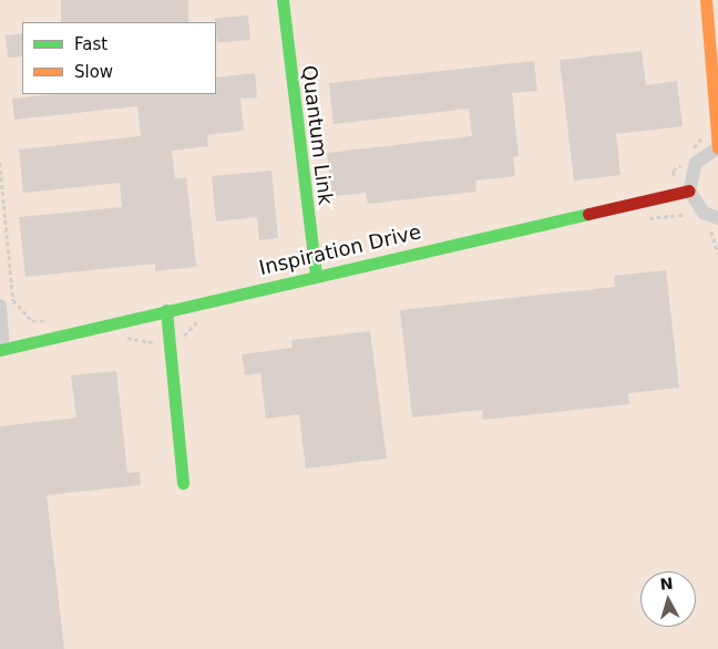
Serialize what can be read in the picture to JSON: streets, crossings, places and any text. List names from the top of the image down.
{
  "streets": {
    "street": ["Quantum Link", "Inspiration Drive"]
  },
  "crossings": [
    ["Quantum Link", "Inspiration Drive"]
  ],
  "legend": ["Fast", "Slow"],
  "north": "top"
}
